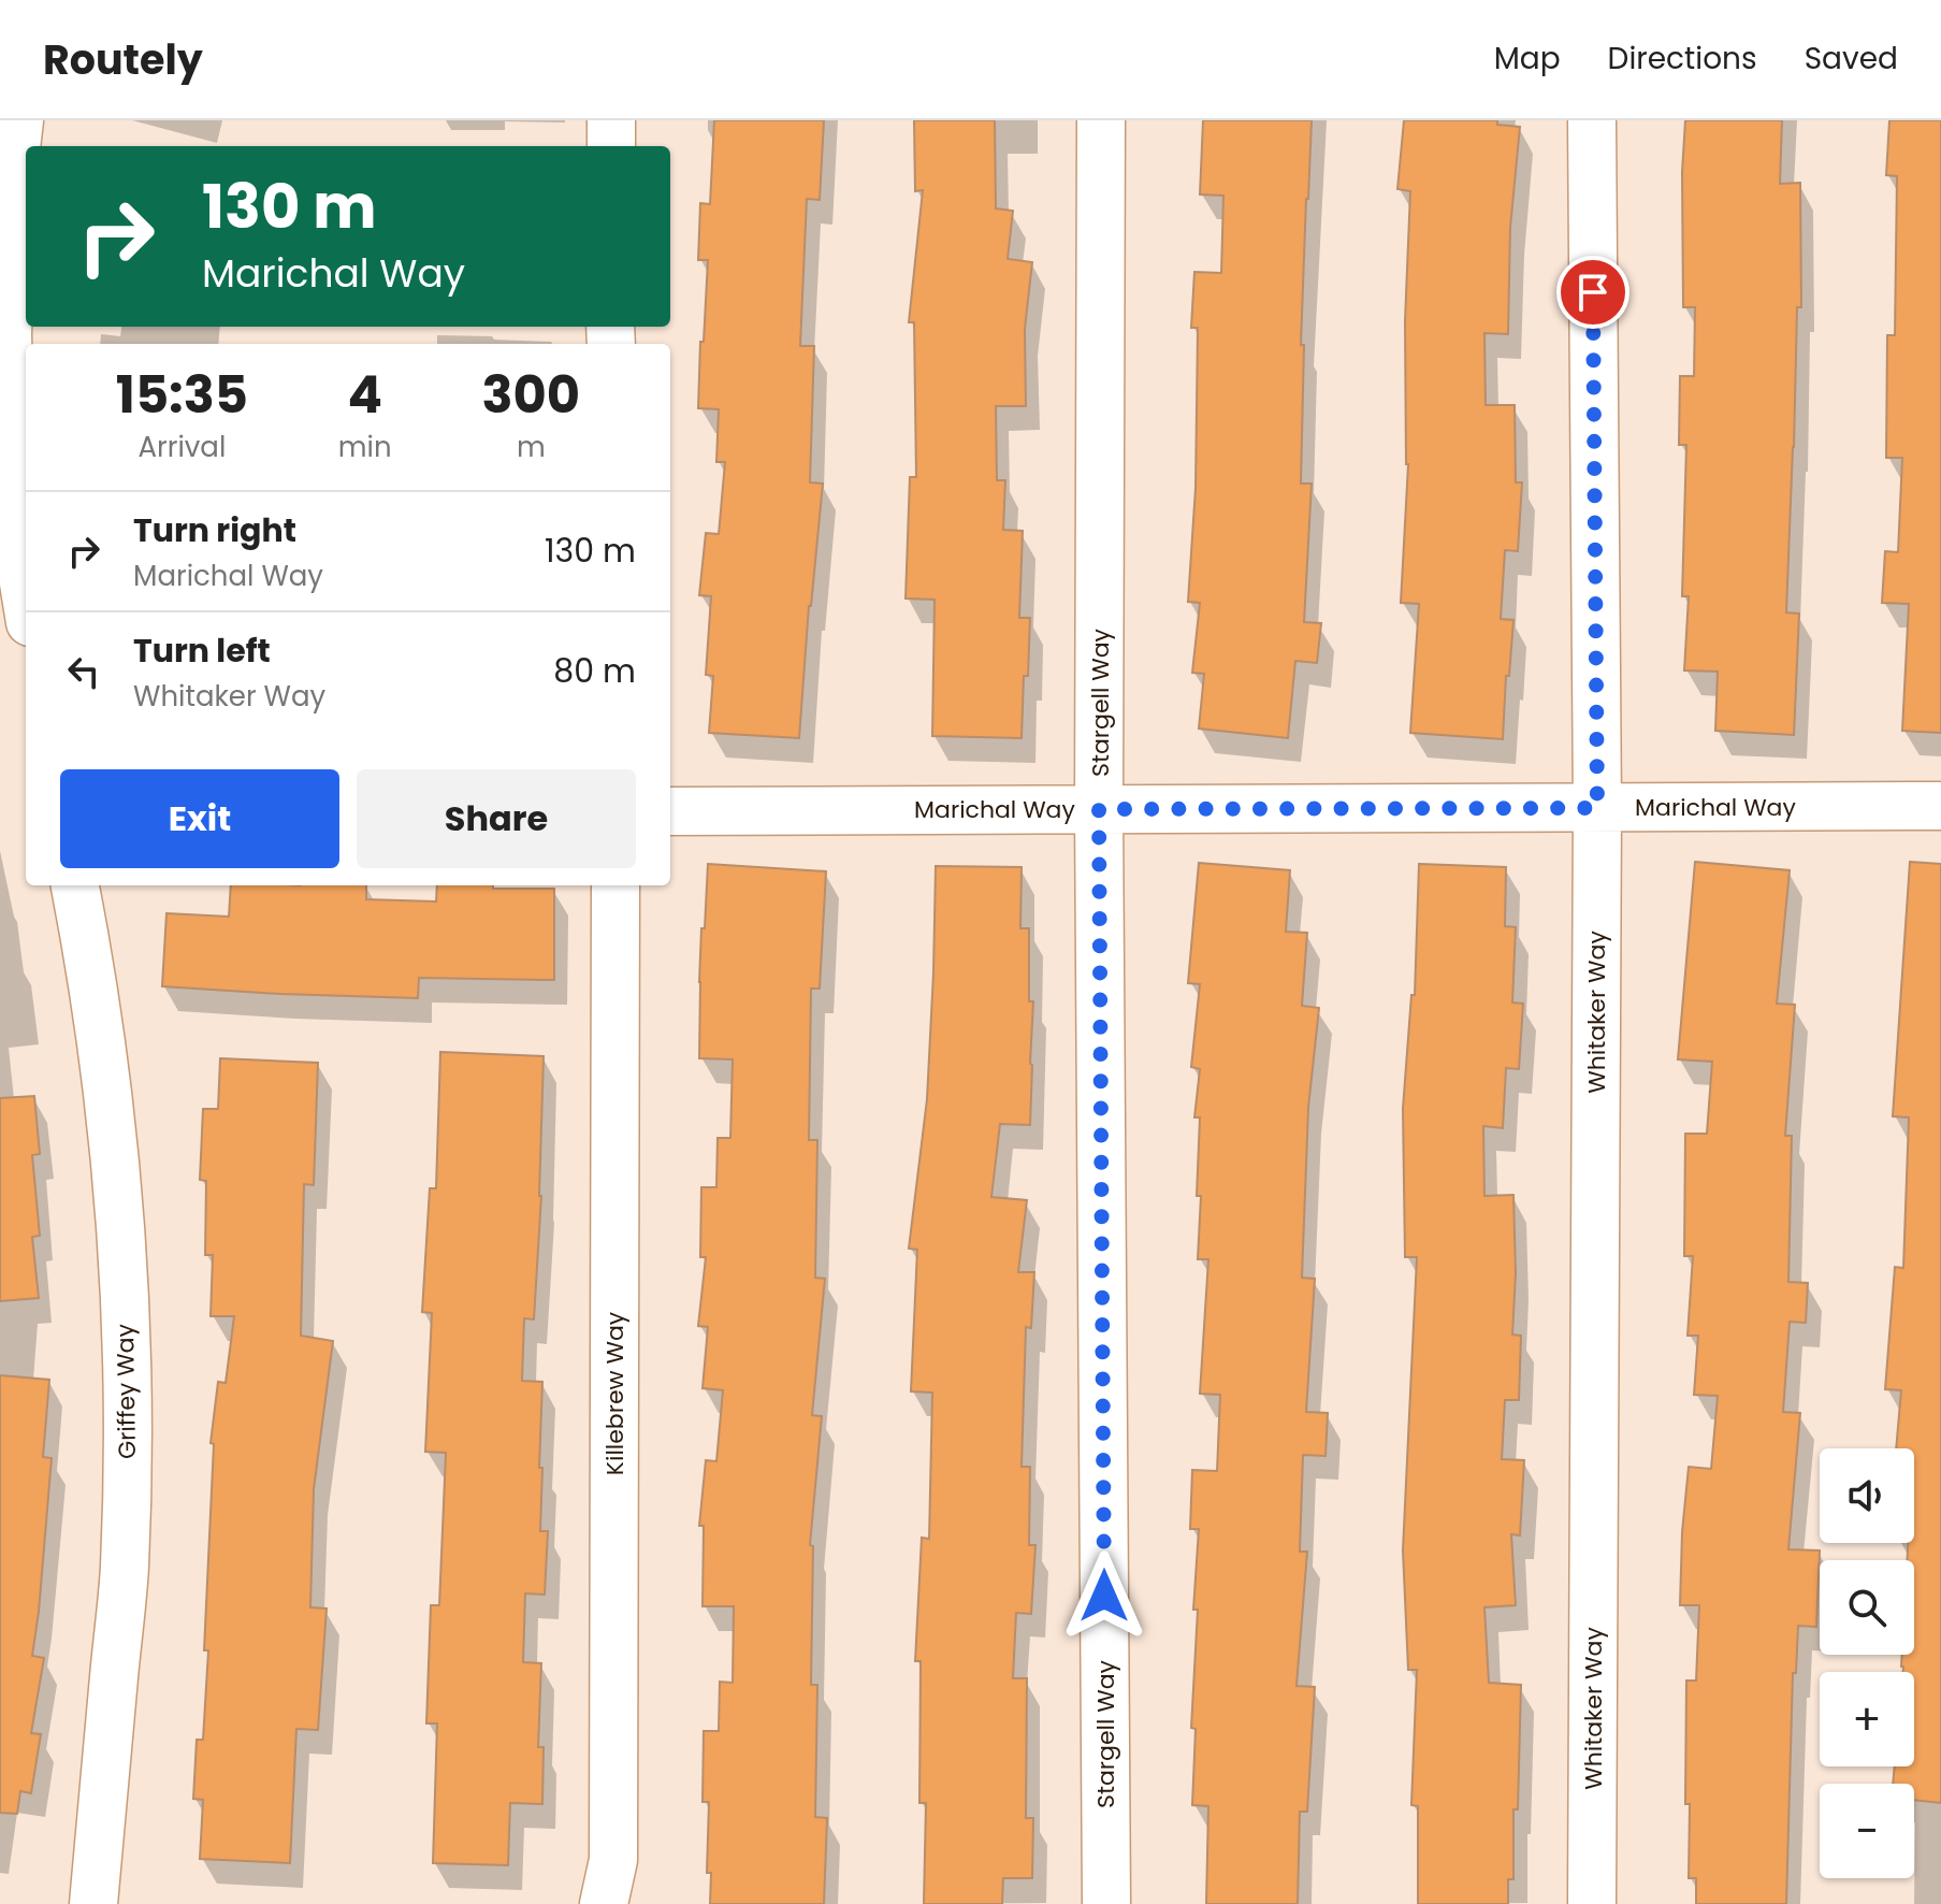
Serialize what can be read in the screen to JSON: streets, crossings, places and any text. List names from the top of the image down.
{
  "streets": {
    "street": [
      "Stargell Way",
      "Marichal Way",
      "Whitaker Way",
      "Griffey Way",
      "Killebrew Way"
    ]
  },
  "crossings": [
    ["Stargell Way", "Marichal Way"],
    ["Marichal Way", "Whitaker Way"]
  ],
  "page": {
    "header": "Routely",
    "nav": ["Map", "Directions", "Saved"],
    "turn": ["130 m", "Marichal Way"],
    "eta": [
      "15:35",
      "Arrival",
      "4",
      "min",
      "300",
      "m"
    ],
    "list": [
      {
        "name": "Turn right",
        "note": "Marichal Way",
        "value": "130 m"
      },
      {
        "name": "Turn left",
        "note": "Whitaker Way",
        "value": "80 m"
      }
    ],
    "buttons": ["Exit", "Share"],
    "map_buttons": ["+", "−"]
  }
}
